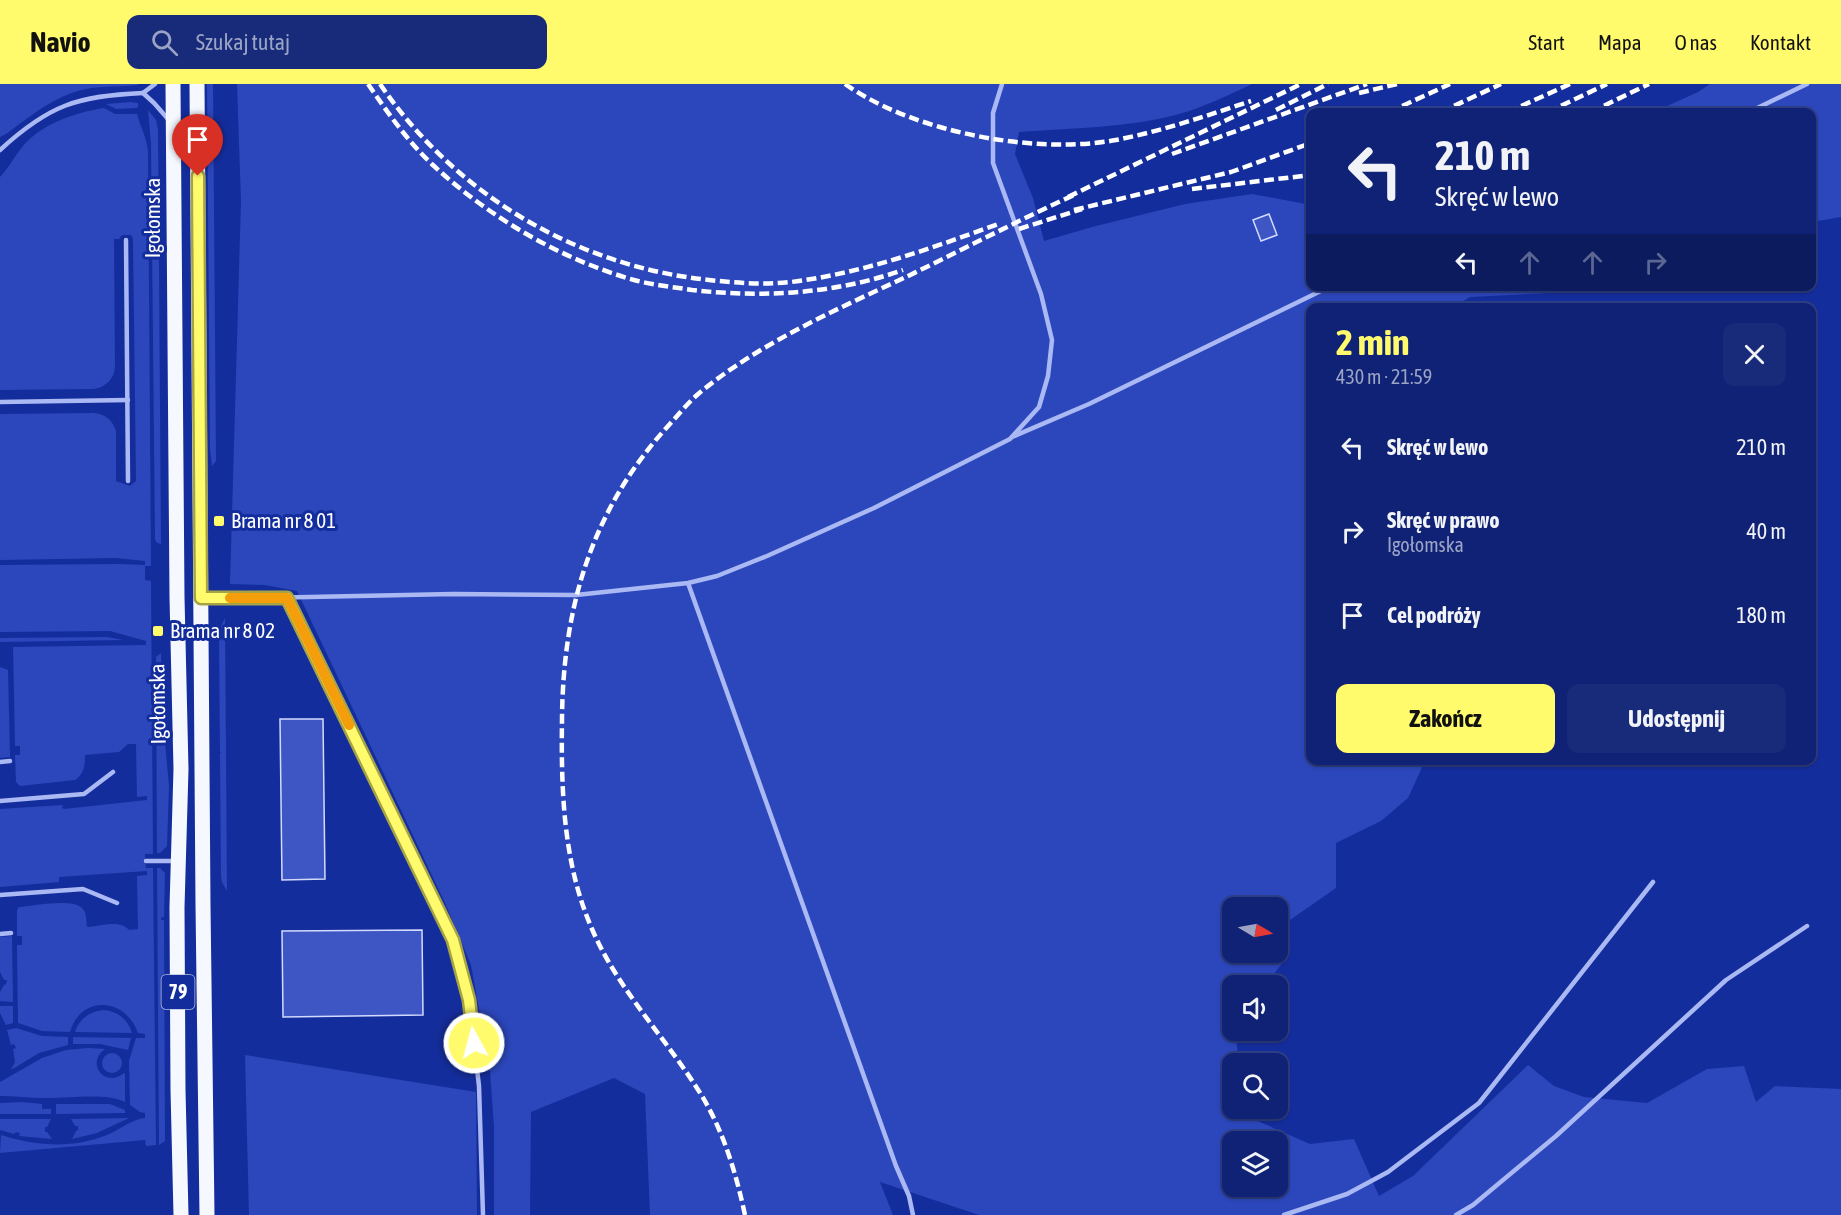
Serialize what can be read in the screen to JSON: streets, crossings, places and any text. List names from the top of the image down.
{
  "streets": {
    "main road": ["Igołomska", "79"]
  },
  "places": {
    "transit": ["Brama nr 8 01", "Brama nr 8 02"]
  },
  "north": "right",
  "page": {
    "header": "Navio",
    "search": "Szukaj tutaj",
    "nav": [
      "Start",
      "Mapa",
      "O nas",
      "Kontakt"
    ],
    "turn": ["210 m", "Skręć w lewo"],
    "heading": ["2 min", "430 m · 21:59"],
    "list": [
      {
        "name": "Skręć w lewo",
        "value": "210 m"
      },
      {
        "name": "Skręć w prawo",
        "note": "Igołomska",
        "value": "40 m"
      },
      {
        "name": "Cel podróży",
        "value": "180 m"
      }
    ],
    "buttons": ["Zakończ", "Udostępnij"]
  }
}
